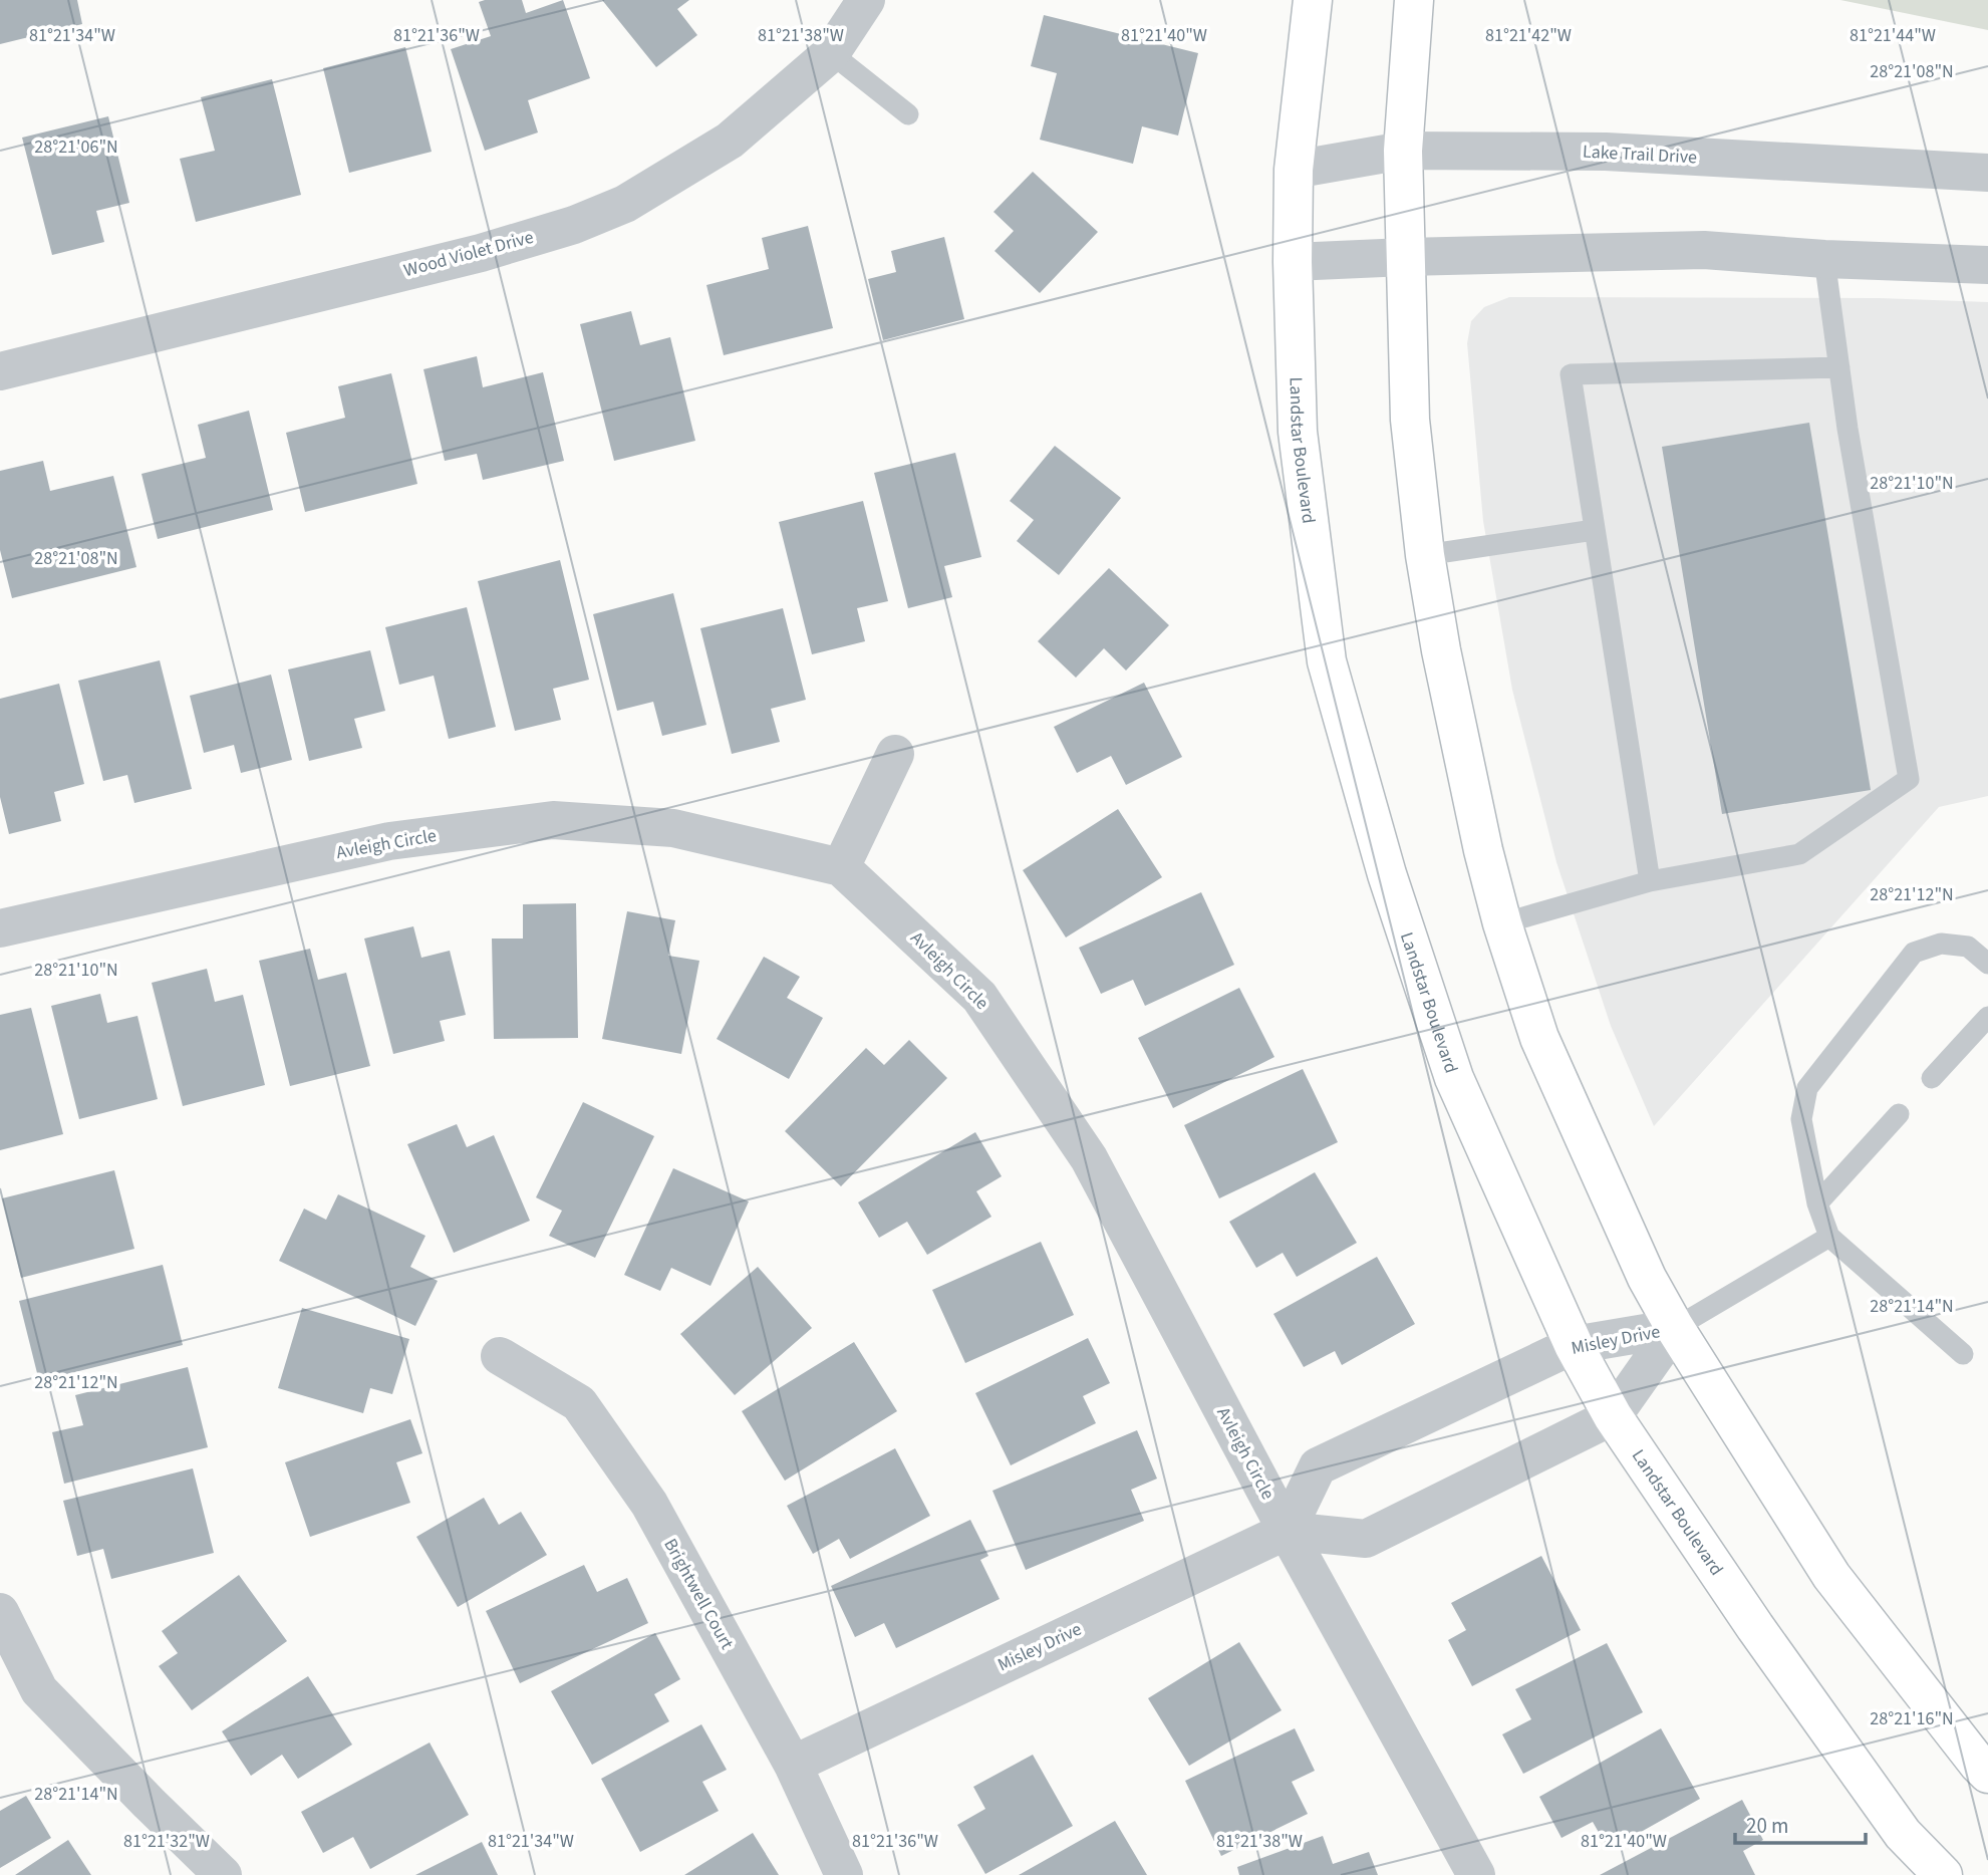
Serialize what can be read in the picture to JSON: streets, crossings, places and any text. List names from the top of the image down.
{
  "streets": {
    "main road": ["Landstar Boulevard"],
    "street": [
      "Lake Trail Drive",
      "Wood Violet Drive",
      "Avleigh Circle",
      "Misley Drive",
      "Brightwell Court"
    ]
  },
  "crossings": [
    ["Lake Trail Drive", "Landstar Boulevard"],
    ["Landstar Boulevard", "Misley Drive"],
    ["Avleigh Circle", "Misley Drive"],
    ["Misley Drive", "Brightwell Court"]
  ],
  "scale_bar": "20 m",
  "coordinates": [
    "81°21'34\"W",
    "81°21'36\"W",
    "81°21'38\"W",
    "81°21'40\"W",
    "81°21'42\"W",
    "81°21'44\"W",
    "28°21'08\"N",
    "28°21'06\"N",
    "28°21'10\"N",
    "28°21'12\"N",
    "28°21'14\"N",
    "28°21'16\"N",
    "81°21'32\"W"
  ]
}
